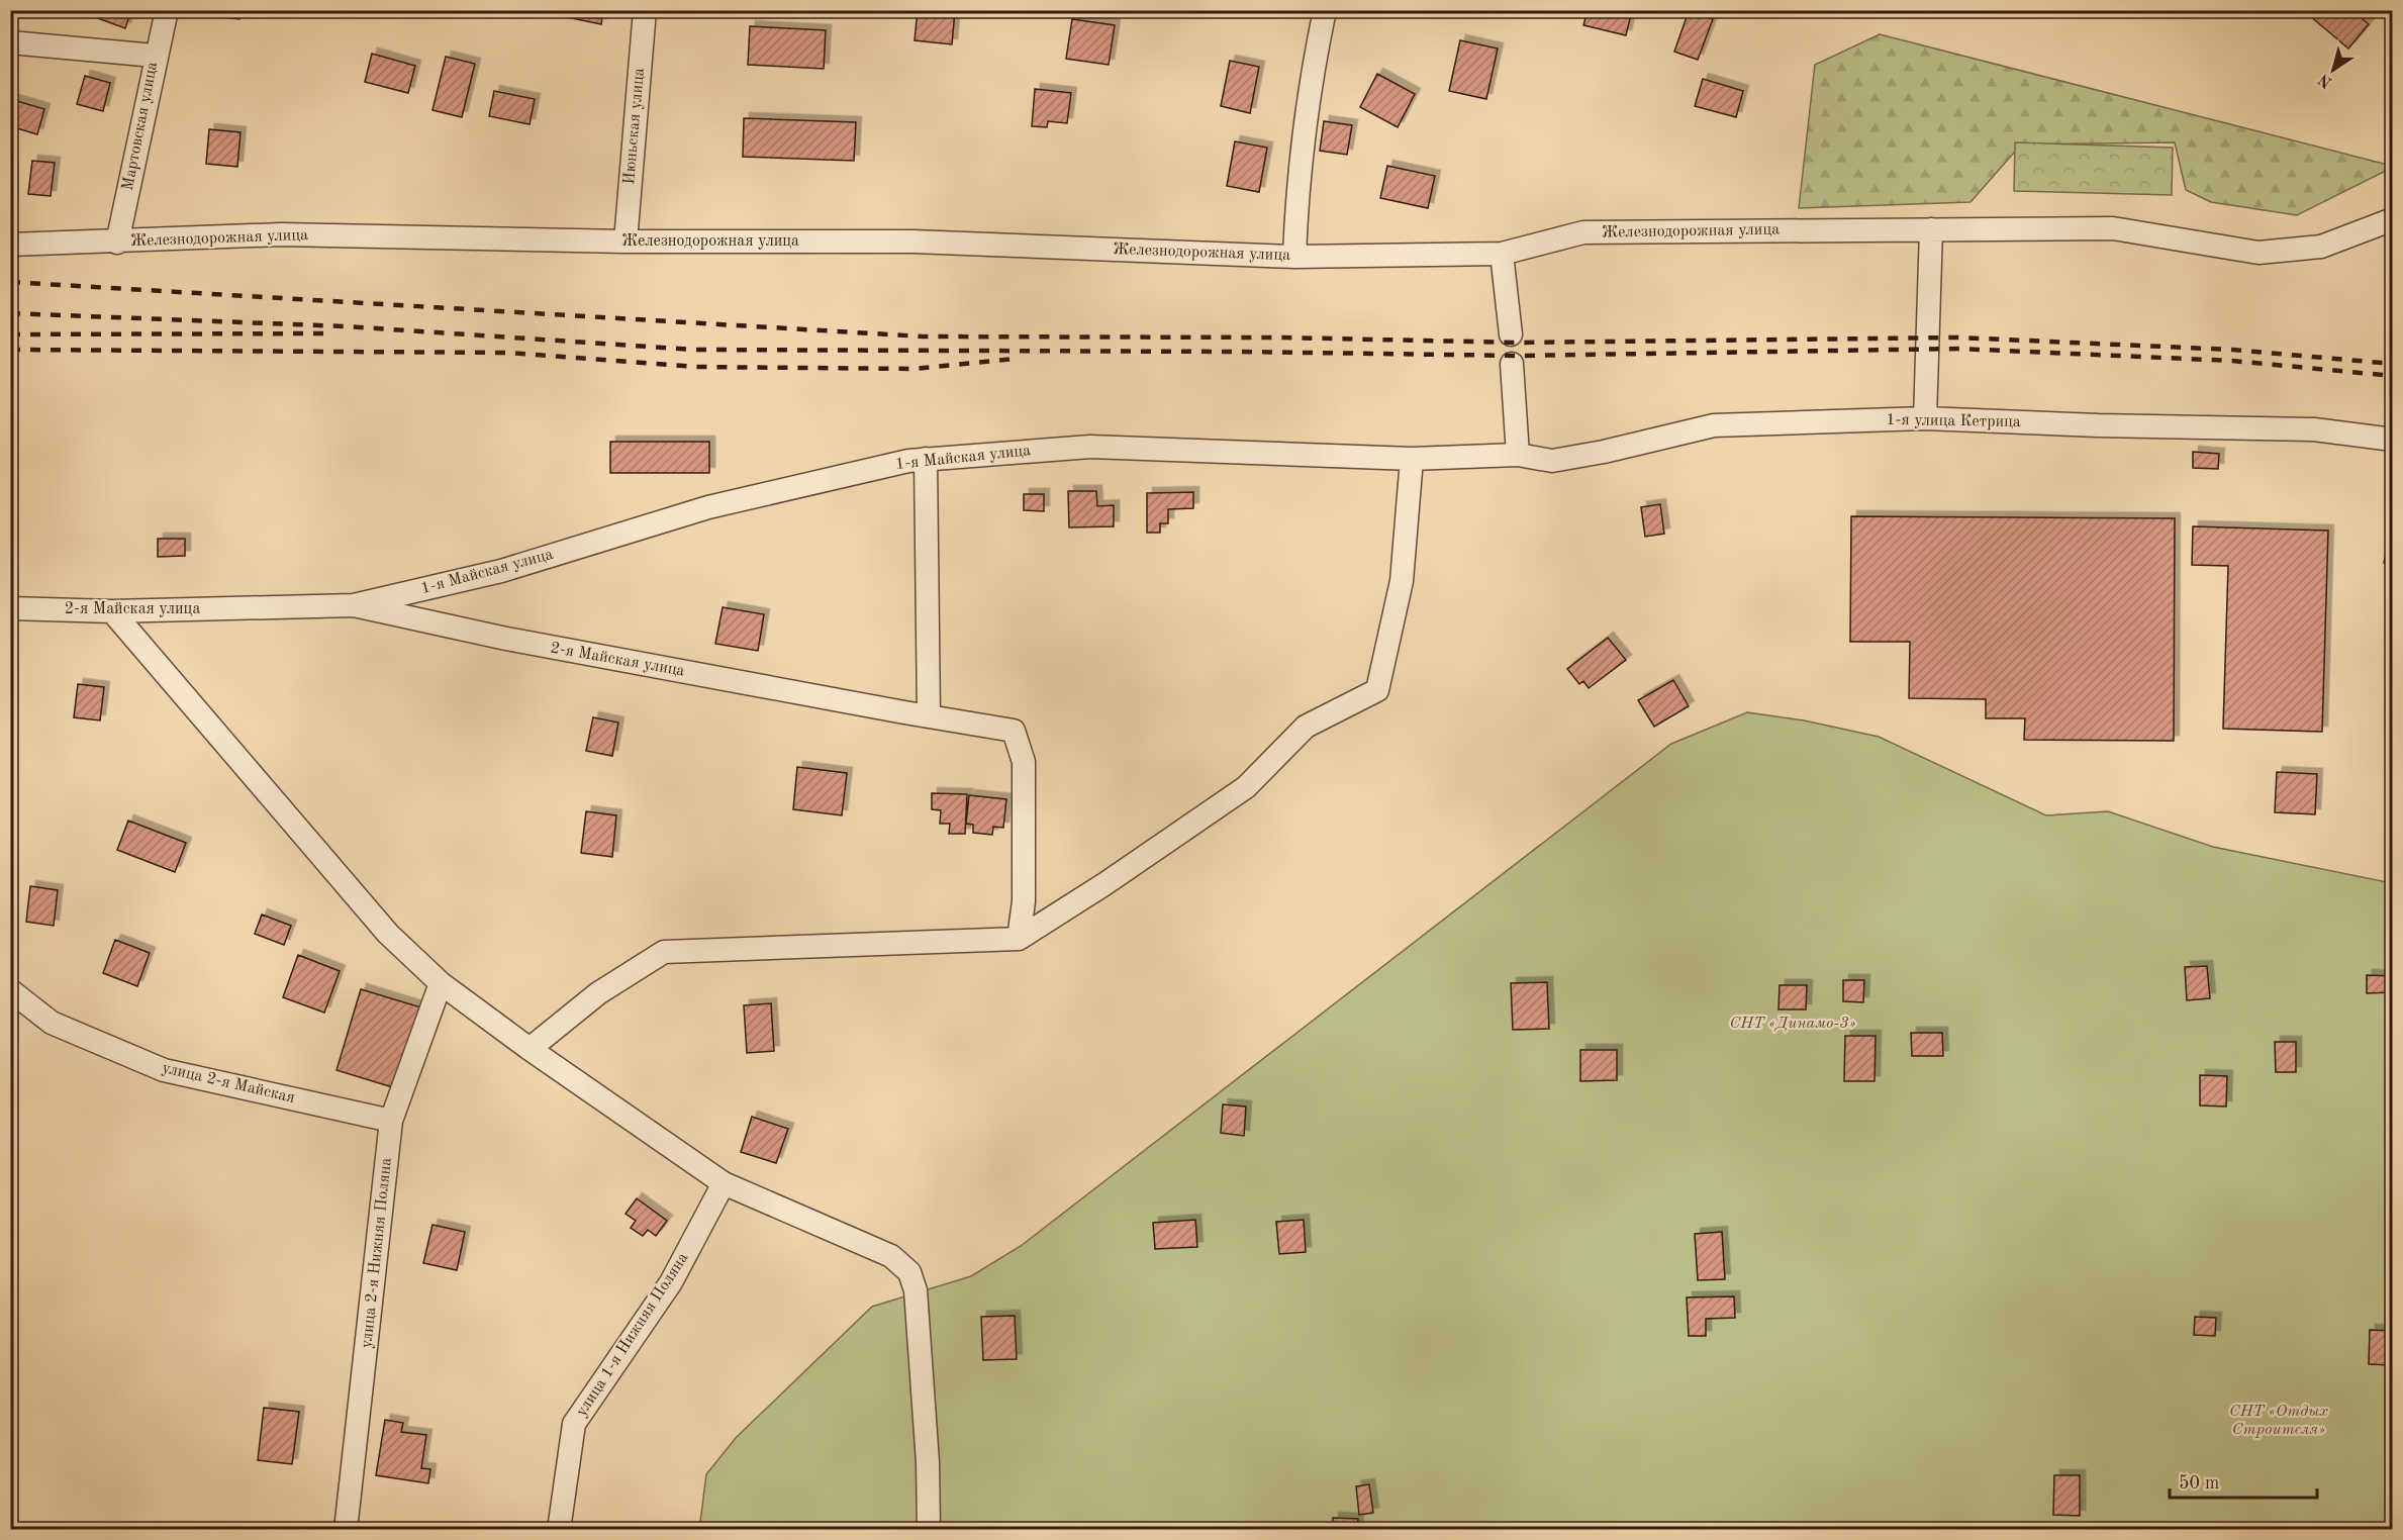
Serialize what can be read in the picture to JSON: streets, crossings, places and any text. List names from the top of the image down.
{
  "streets": {
    "street": [
      "Мартовская улица",
      "Июньская улица",
      "Железнодорожная улица",
      "1-я улица Кетрица",
      "1-я Майская улица",
      "2-я Майская улица",
      "улица 2-я Майская",
      "улица 2-я Нижняя Поляна",
      "улица 1-я Нижняя Поляна"
    ]
  },
  "crossings": [
    ["Мартовская улица", "Железнодорожная улица"],
    ["Июньская улица", "Железнодорожная улица"],
    ["1-я улица Кетрица", "1-я Майская улица"],
    ["1-я Майская улица", "2-я Майская улица"],
    ["улица 2-я Майская", "улица 2-я Нижняя Поляна"]
  ],
  "parks": ["СНТ «Динамо-3»", "СНТ «Отдых Строителя»"],
  "scale_bar": "50 m",
  "north": "bottom left"
}
